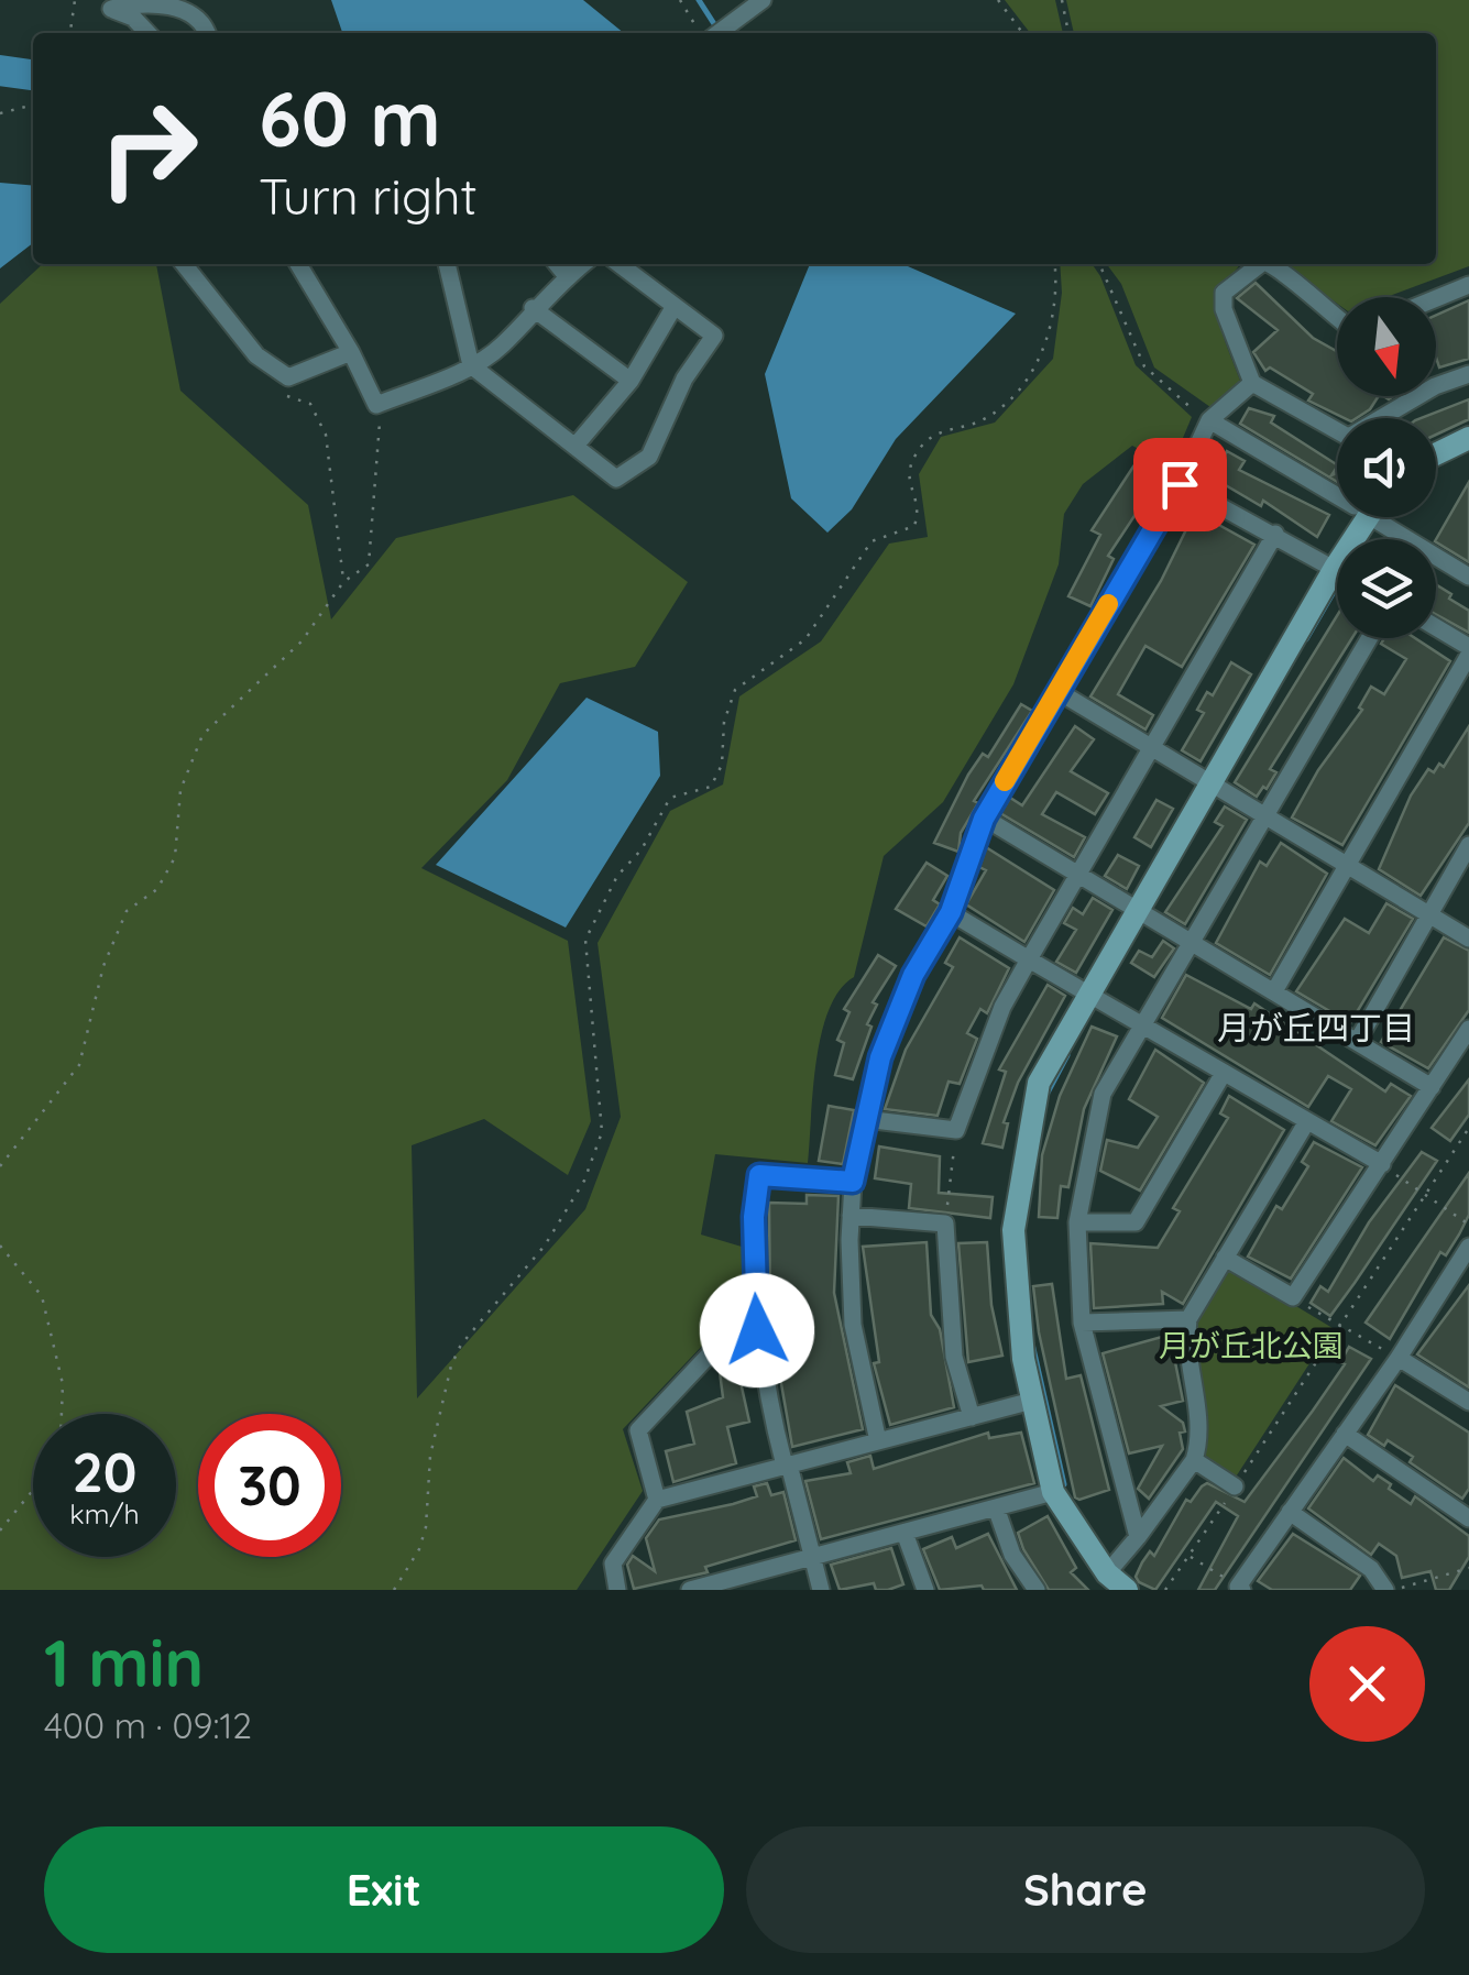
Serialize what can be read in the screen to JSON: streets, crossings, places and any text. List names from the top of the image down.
{
  "districts": ["月が丘四丁目"],
  "parks": ["月が丘北公園"],
  "north": "bottom",
  "page": {
    "turn": ["60 m", "Turn right"],
    "speed": "20 km/h",
    "limit": "30",
    "heading": ["1 min", "400 m · 09:12"],
    "buttons": ["Exit", "Share"]
  }
}
